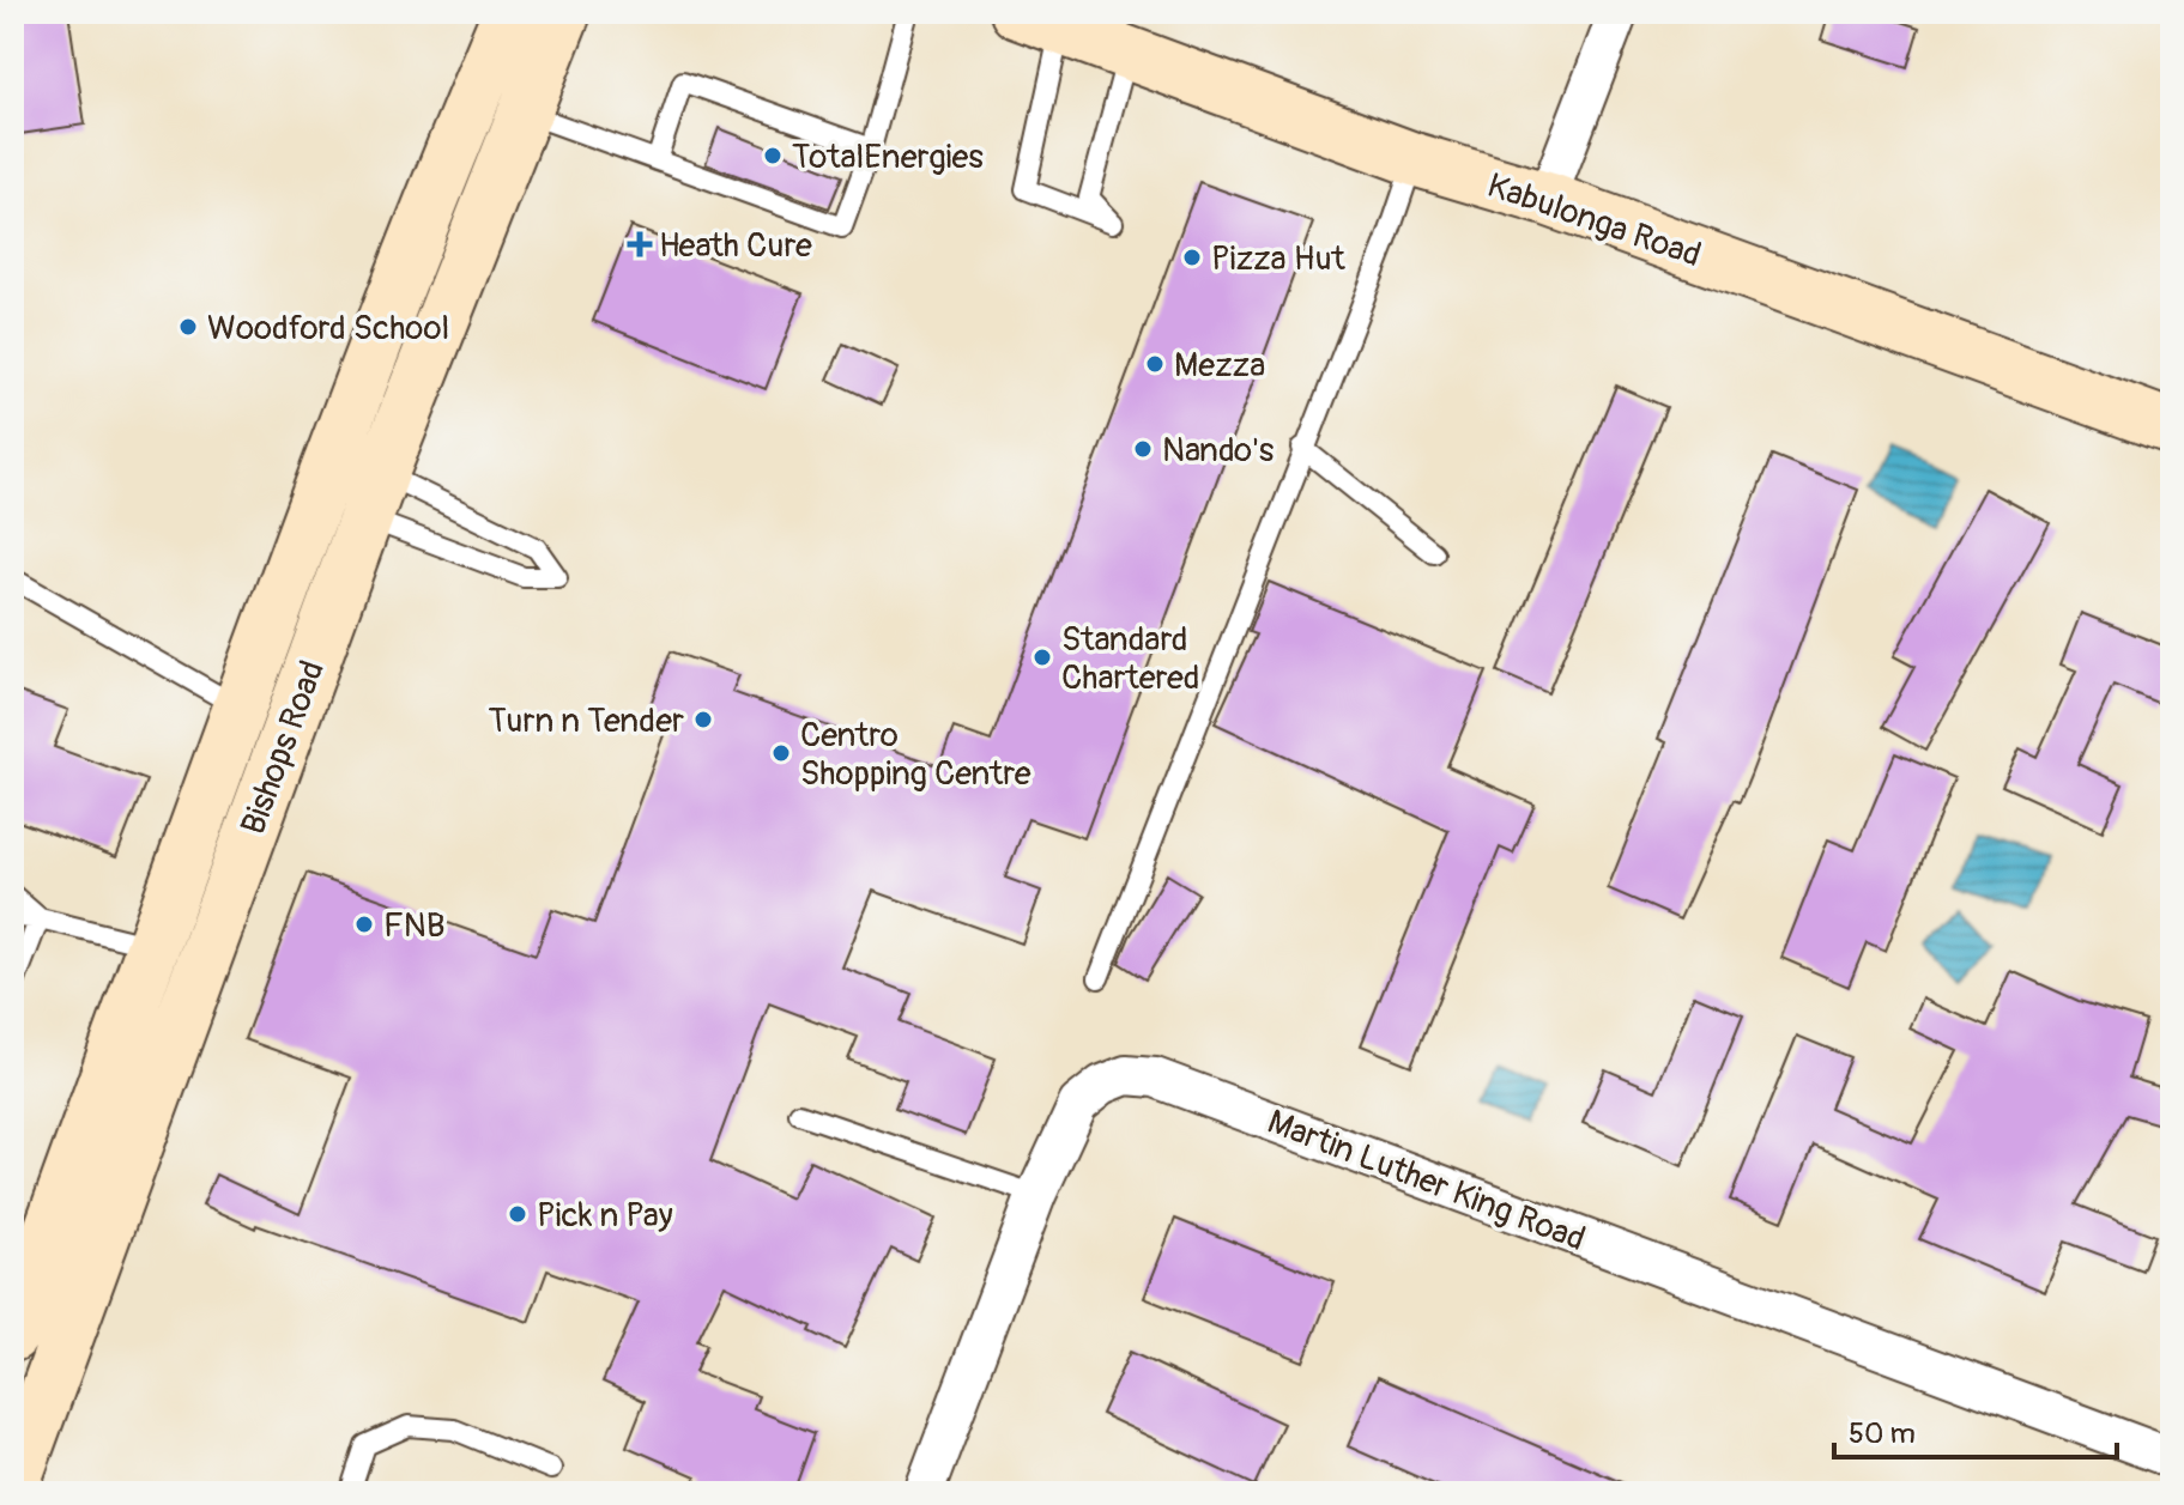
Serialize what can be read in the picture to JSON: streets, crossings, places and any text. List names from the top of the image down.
{
  "streets": {
    "main road": ["Kabulonga Road", "Bishops Road"],
    "street": ["Martin Luther King Road"]
  },
  "places": {
    "other": [
      "TotalEnergies",
      "Pizza Hut",
      "Woodford School",
      "Mezza",
      "Nando's",
      "Standard Chartered",
      "Turn n Tender",
      "Centro Shopping Centre",
      "FNB",
      "Pick n Pay"
    ],
    "health": ["Heath Cure"]
  },
  "scale_bar": "50 m"
}
